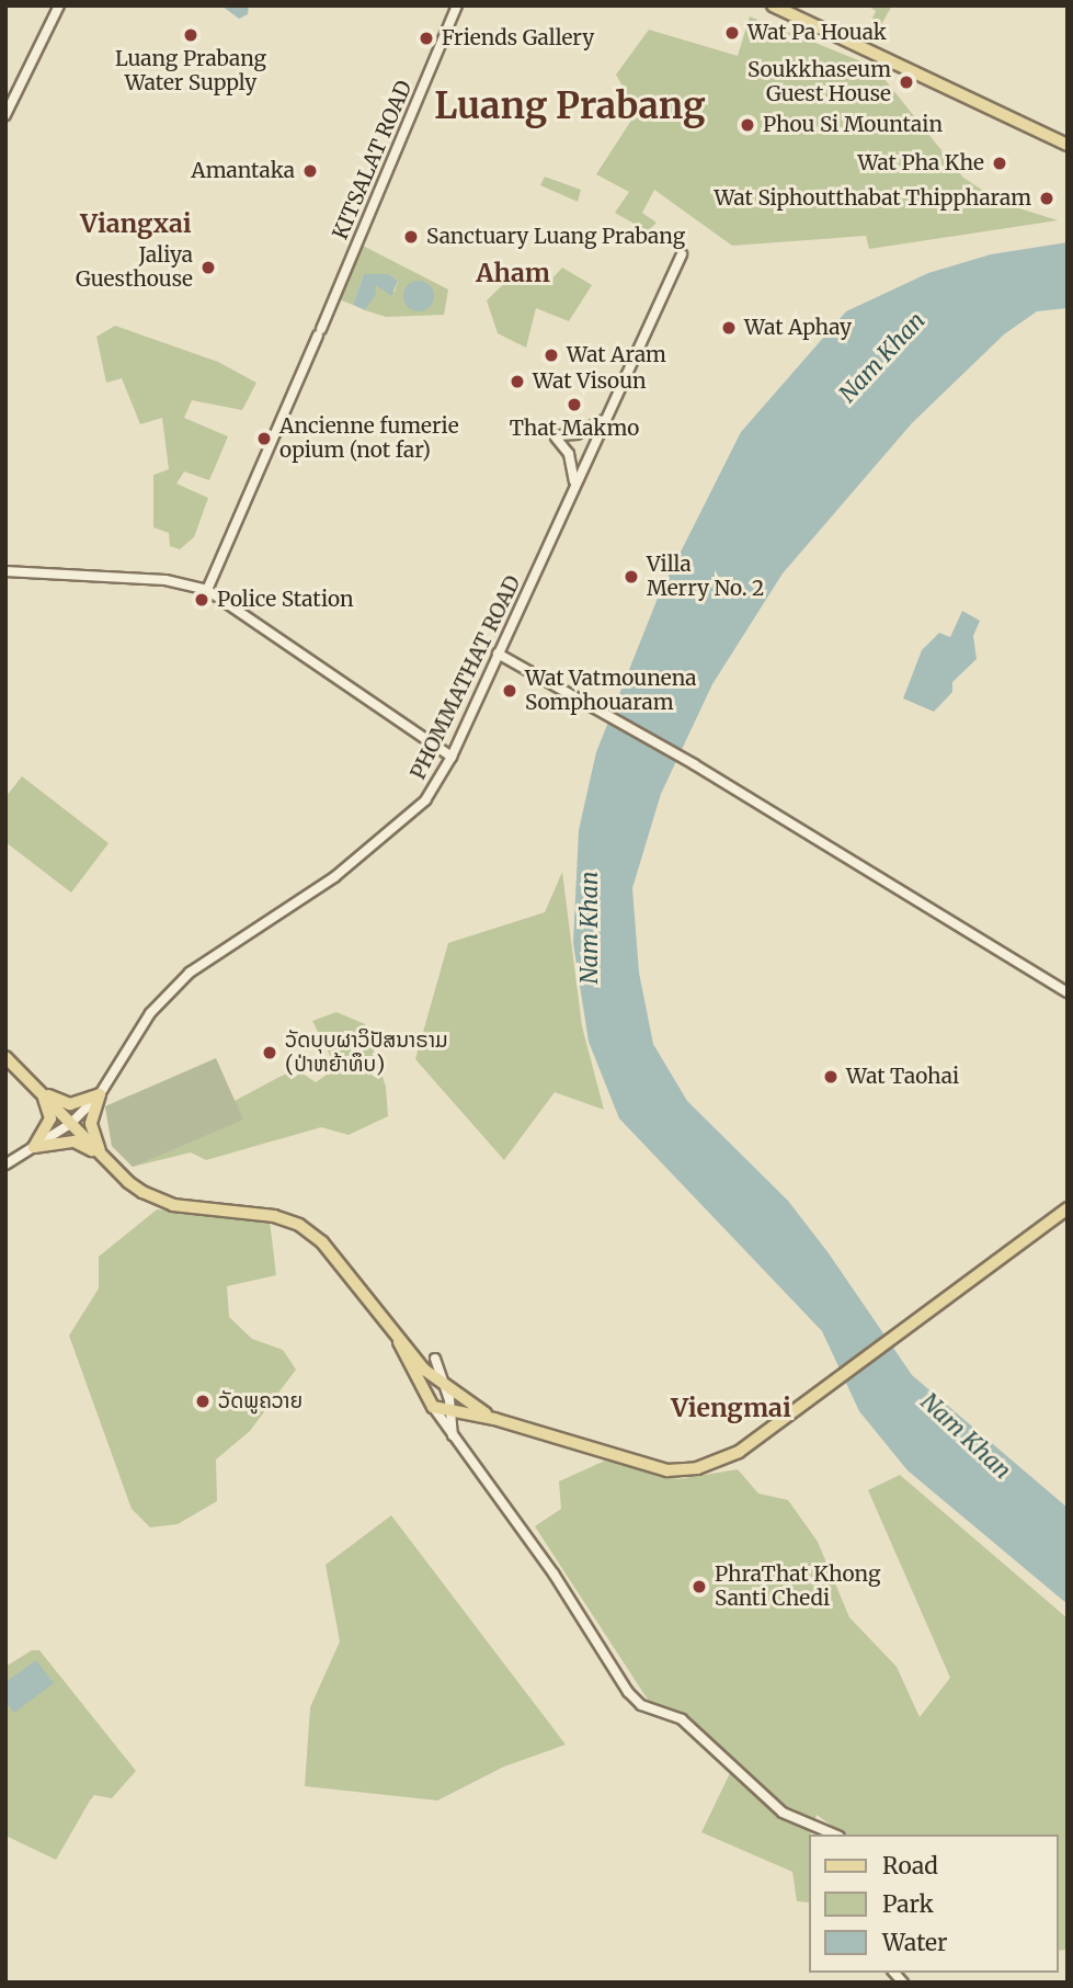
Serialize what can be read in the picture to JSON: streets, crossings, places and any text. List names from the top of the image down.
{
  "streets": {
    "street": ["KITSALAT ROAD", "PHOMMATHAT ROAD"]
  },
  "districts": [
    "Luang Prabang",
    "Viangxai",
    "Aham",
    "Viengmai"
  ],
  "water": ["Nam Khan"],
  "places": [
    "Wat Pa Houak",
    "Luang Prabang Water Supply",
    "Friends Gallery",
    "Soukkhaseum Guest House",
    "Phou Si Mountain",
    "Wat Pha Khe",
    "Amantaka",
    "Wat Siphoutthabat Thippharam",
    "Sanctuary Luang Prabang",
    "Jaliya Guesthouse",
    "Wat Aphay",
    "Wat Aram",
    "Wat Visoun",
    "That Makmo",
    "Ancienne fumerie opium (not far)",
    "Villa Merry No. 2",
    "Police Station",
    "Wat Vatmounena Somphouaram",
    "ວັດບຸບຜາວິປັສນາຣາມ (ປ່າຫຍ້າທຶບ)",
    "Wat Taohai",
    "ວັດພູຄວາຍ",
    "PhraThat Khong Santi Chedi"
  ],
  "legend": ["Road", "Park", "Water"]
}
